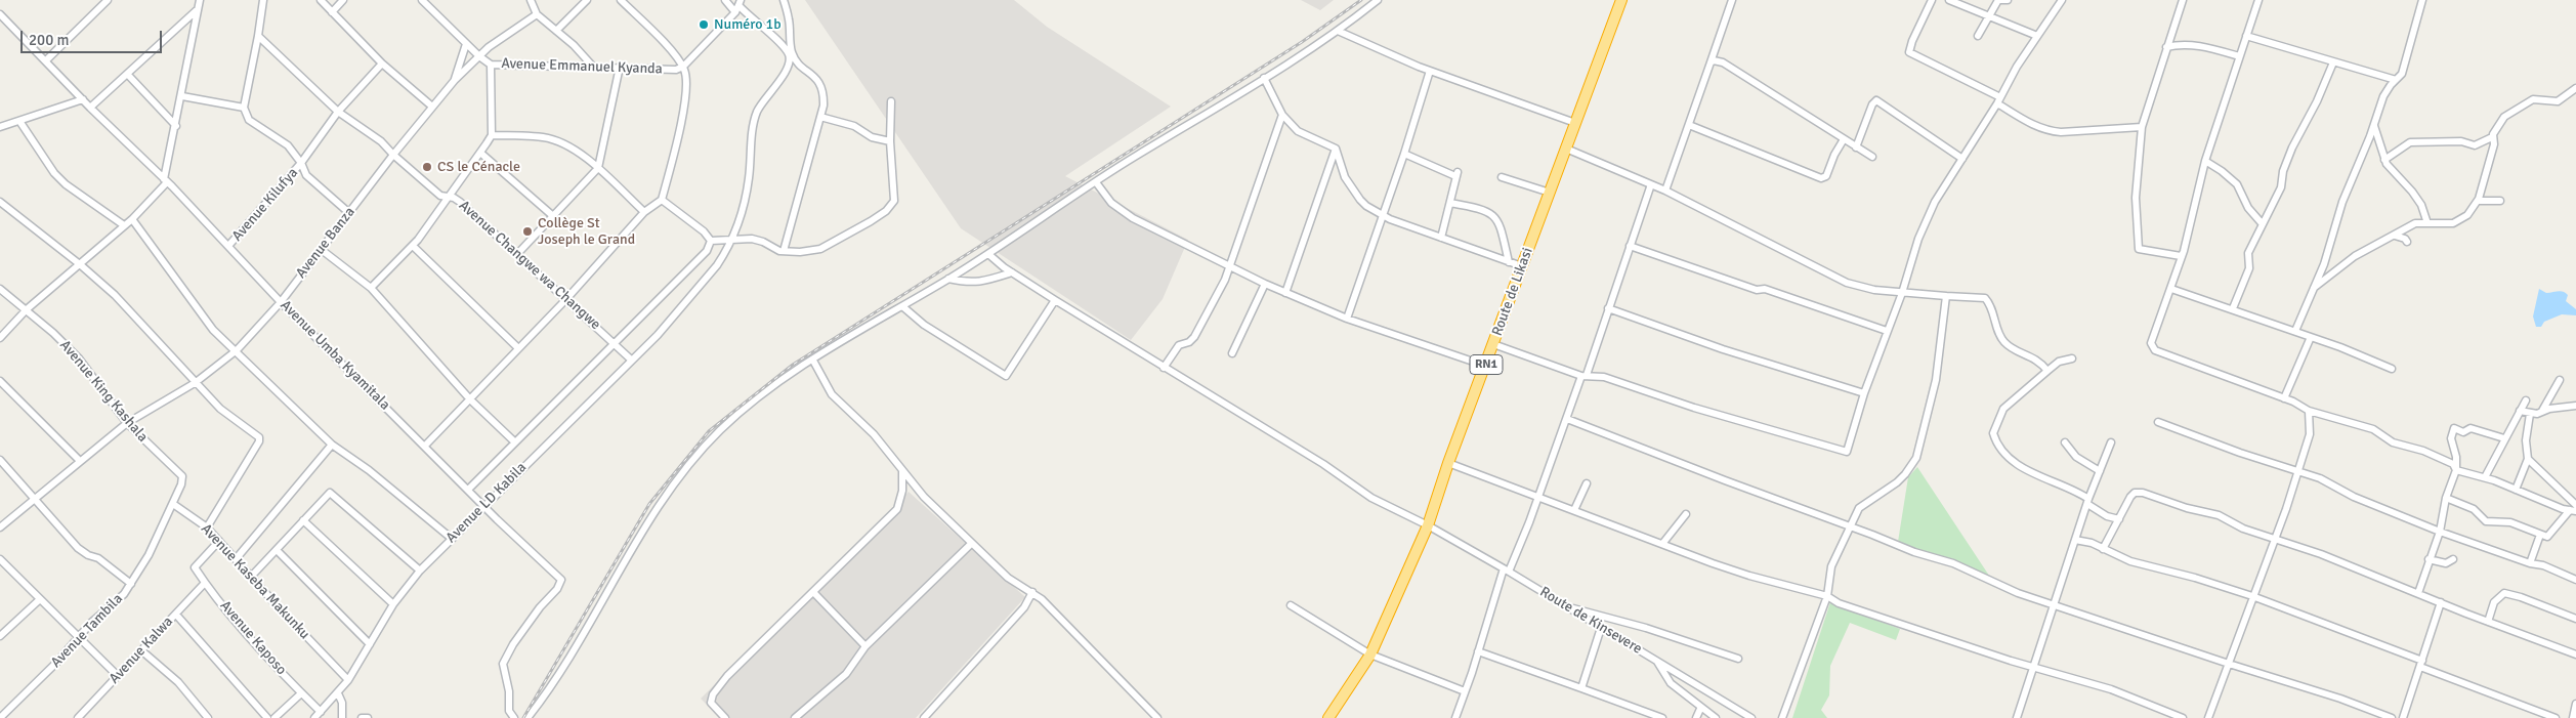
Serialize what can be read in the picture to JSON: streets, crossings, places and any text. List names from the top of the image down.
{
  "streets": {
    "highway": ["Route de Likasi", "RN1"],
    "street": [
      "Avenue Emmanuel Kyanda",
      "Avenue Kilufya",
      "Avenue Banza",
      "Avenue Changwe wa Changwe",
      "Avenue Umba Kyamitala",
      "Avenue King Kashala",
      "Avenue LD Kabila",
      "Avenue Kaseba Makunku",
      "Route de Kinsevere",
      "Avenue Tambila",
      "Avenue Kaposo",
      "Avenue Kalwa"
    ]
  },
  "crossings": [
    ["Avenue Emmanuel Kyanda", "Avenue Banza"],
    ["Avenue Kilufya", "Avenue Changwe wa Changwe"],
    ["Avenue Kilufya", "Avenue Umba Kyamitala"],
    ["Avenue Banza", "Avenue Changwe wa Changwe"],
    ["Avenue Banza", "Avenue Umba Kyamitala"],
    ["Avenue Banza", "Avenue King Kashala"],
    ["Avenue Changwe wa Changwe", "Avenue LD Kabila"],
    ["Route de Likasi", "Route de Kinsevere"],
    ["Avenue Umba Kyamitala", "Avenue LD Kabila"],
    ["Avenue King Kashala", "Avenue Tambila"],
    ["Avenue LD Kabila", "Avenue Kaseba Makunku"],
    ["Avenue LD Kabila", "Avenue Kaposo"],
    ["Avenue Kaseba Makunku", "Avenue Tambila"],
    ["Avenue Kaposo", "Avenue Kalwa"]
  ],
  "places": ["Numéro 1b", "CS le Cénacle", "Collège St Joseph le Grand"],
  "scale_bar": "200 m"
}
